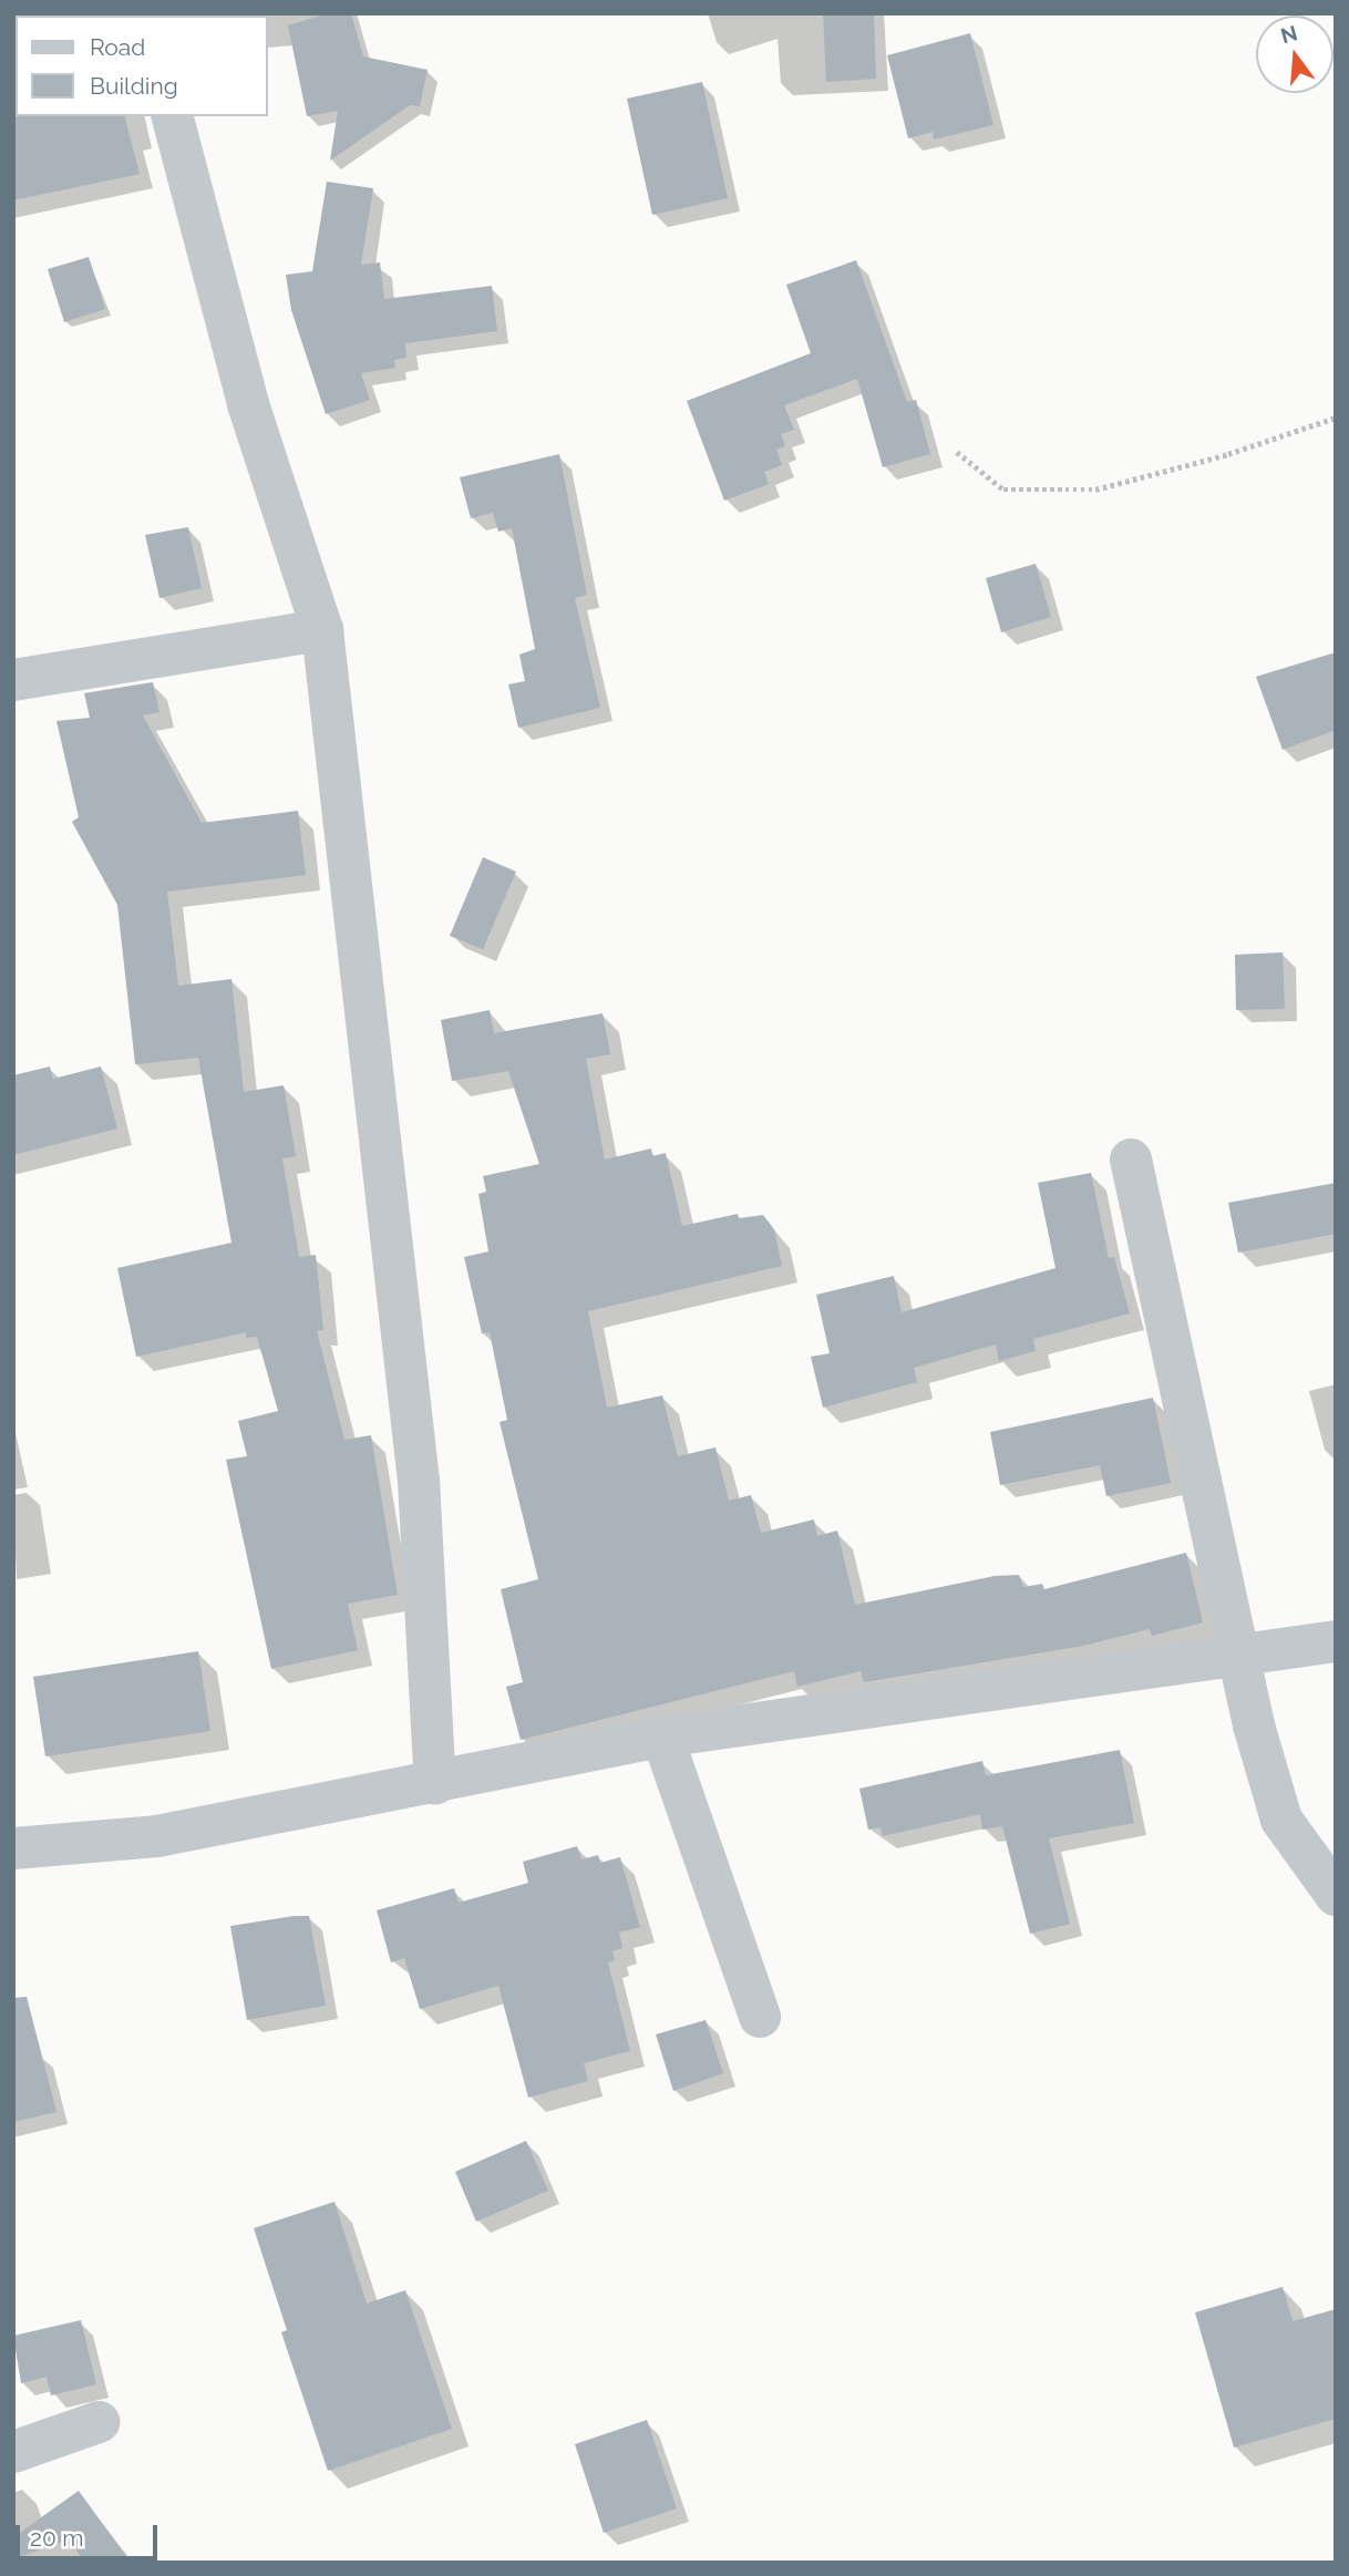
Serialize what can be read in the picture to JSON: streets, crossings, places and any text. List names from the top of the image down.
{
  "legend": ["Road", "Building"],
  "scale_bar": "20 m",
  "north": "top"
}
